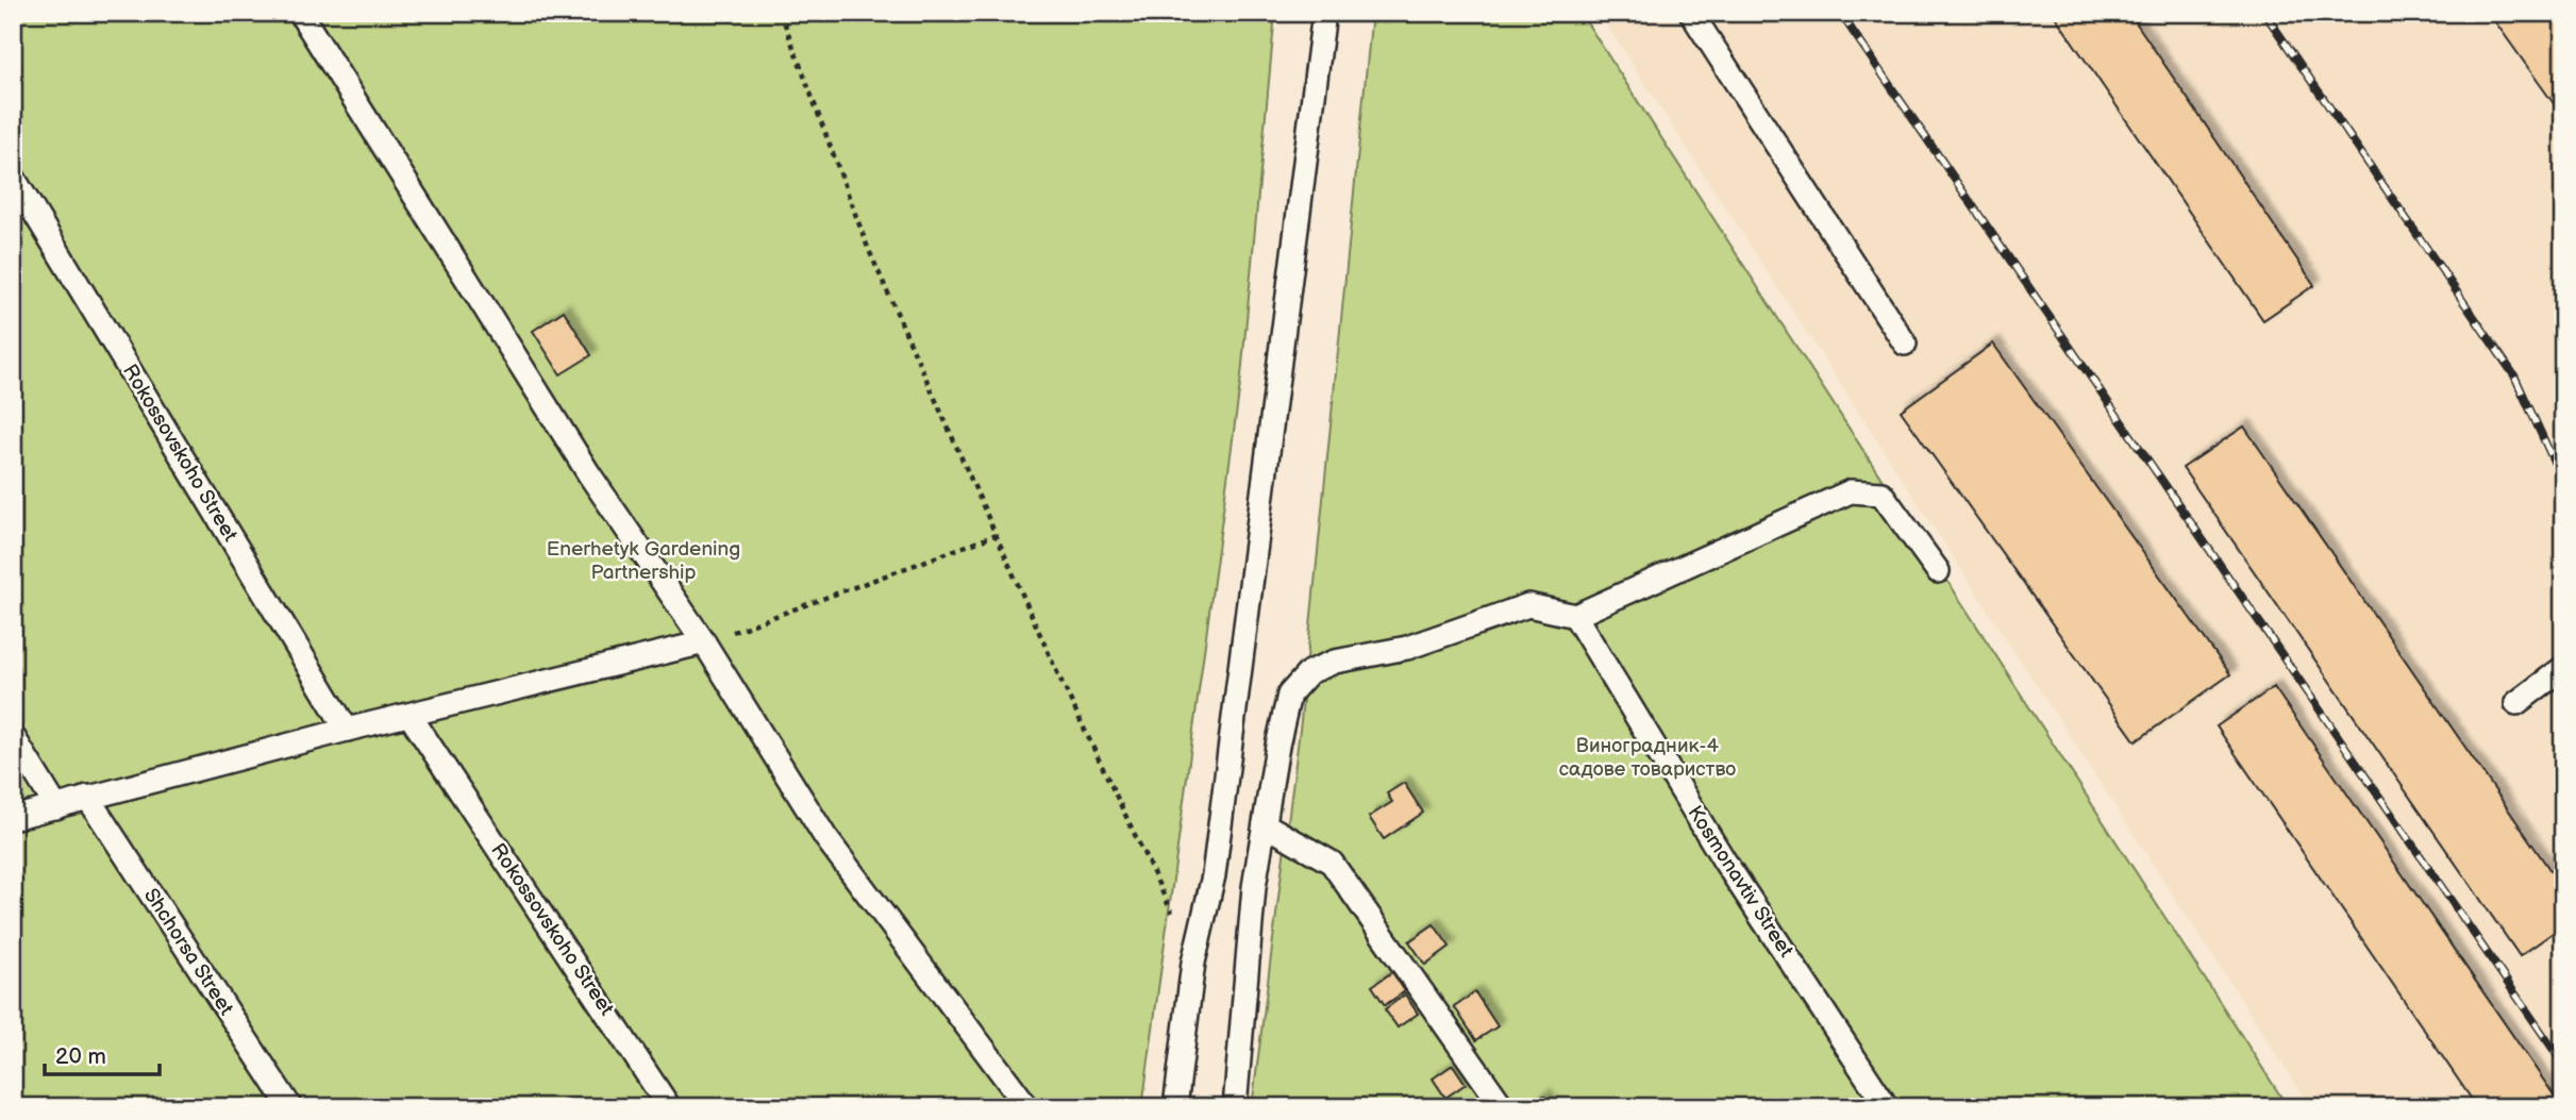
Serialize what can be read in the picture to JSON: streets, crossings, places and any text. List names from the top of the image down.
{
  "streets": {
    "lane": ["Rokossovskoho Street", "Kosmonavtiv Street", "Shchorsa Street"]
  },
  "parks": ["Enerhetyk Gardening Partnership", "Виноградник-4 садове товариство"],
  "scale_bar": "20 m"
}
